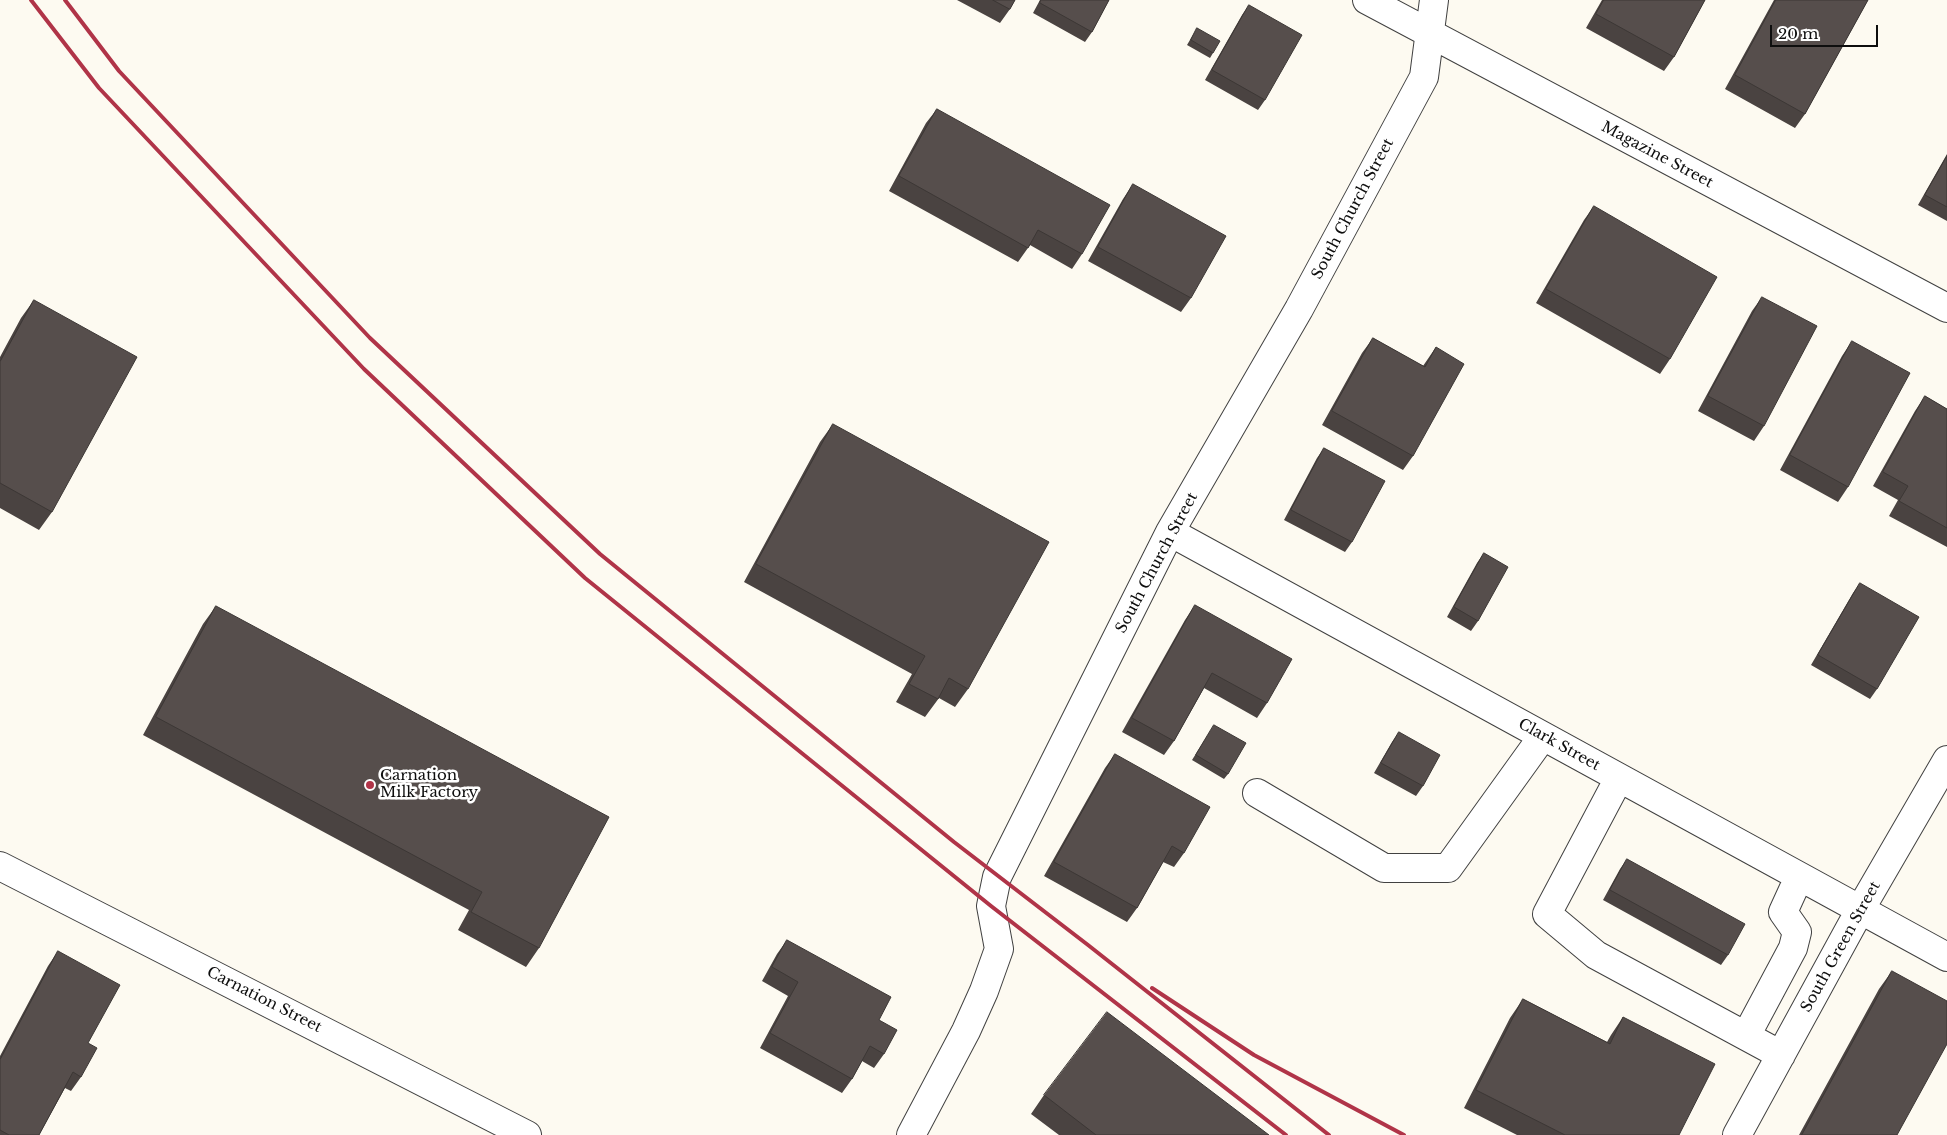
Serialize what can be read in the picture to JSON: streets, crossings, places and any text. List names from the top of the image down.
{
  "streets": {
    "street": [
      "Magazine Street",
      "South Church Street",
      "Clark Street",
      "South Green Street",
      "Carnation Street"
    ]
  },
  "crossings": [
    ["Magazine Street", "South Church Street"],
    ["South Church Street", "Clark Street"],
    ["Clark Street", "South Green Street"]
  ],
  "places": ["Carnation Milk Factory"],
  "scale_bar": "20 m"
}
